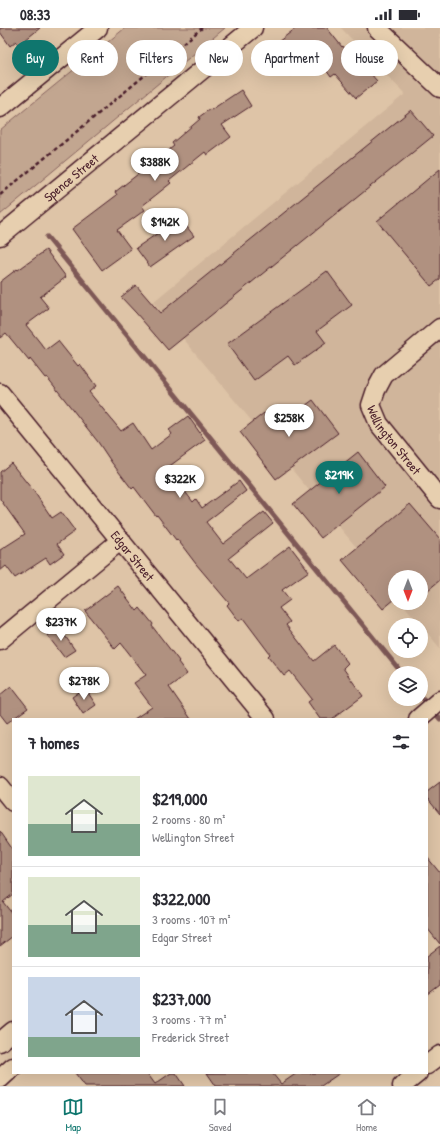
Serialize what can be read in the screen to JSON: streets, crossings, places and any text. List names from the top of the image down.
{
  "streets": {
    "street": ["Spence Street", "Wellington Street", "Edgar Street"]
  },
  "north": "bottom",
  "page": {
    "status": "08:33",
    "chip": [
      "Buy",
      "Rent",
      "Filters",
      "New",
      "Apartment",
      "House"
    ],
    "price": [
      "$388K",
      "$142K",
      "$258K",
      "$219K",
      "$322K",
      "$237K",
      "$278K"
    ],
    "heading": "7 homes",
    "list": [
      {
        "name": "$219,000",
        "note": "2 rooms · 80 m² · Wellington Street"
      },
      {
        "name": "$322,000",
        "note": "3 rooms · 107 m² · Edgar Street"
      },
      {
        "name": "$237,000",
        "note": "3 rooms · 77 m² · Frederick Street"
      }
    ],
    "tabs": ["Map", "Saved", "Home"]
  }
}
